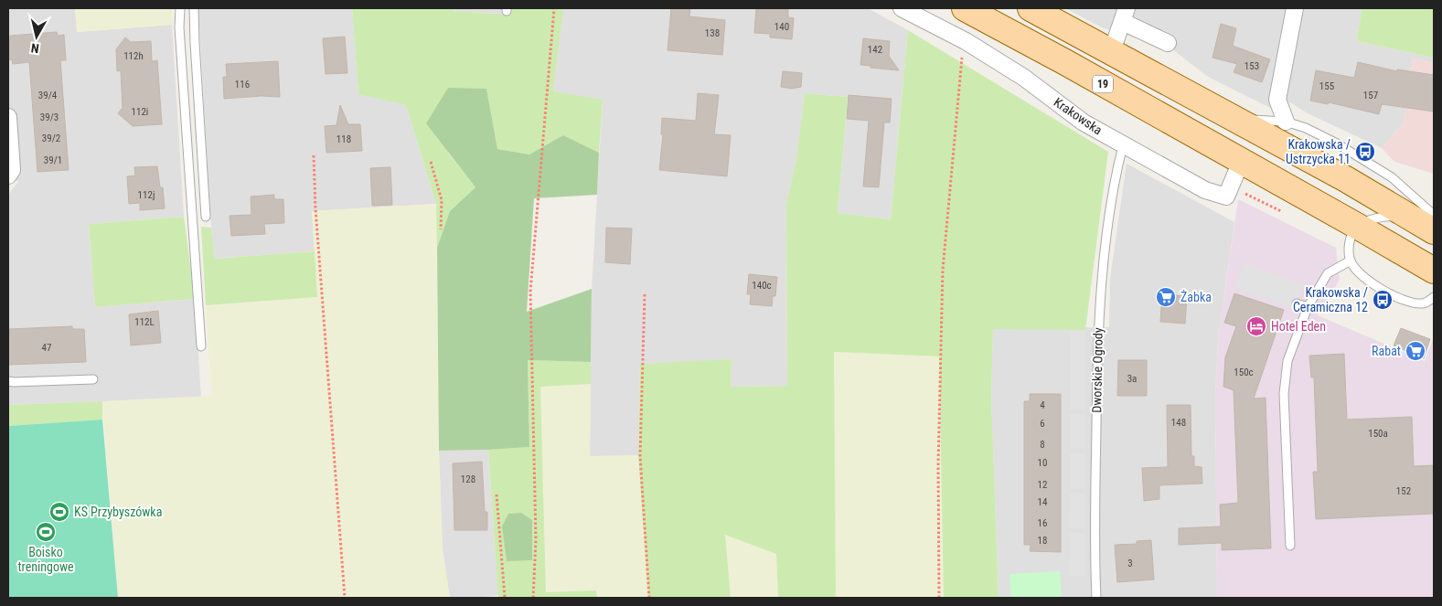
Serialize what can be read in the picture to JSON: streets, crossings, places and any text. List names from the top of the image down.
{
  "streets": {
    "main road": ["19"],
    "street": ["Krakowska"],
    "lane": ["Dworskie Ogrody"]
  },
  "crossings": [
    ["19", "Krakowska"],
    ["Krakowska", "Dworskie Ogrody"]
  ],
  "places": {
    "bus stop": ["Krakowska / Ustrzycka 11", "Krakowska / Ceramiczna 12"],
    "supermarket": ["Żabka", "Rabat"],
    "hotel": ["Hotel Eden"],
    "sports": ["KS Przybyszówka", "Boisko treningowe"]
  },
  "house_numbers": [
    "140",
    "138",
    "142",
    "112h",
    "153",
    "116",
    "155",
    "39/4",
    "157",
    "112i",
    "39/3",
    "39/2",
    "118",
    "39/1",
    "112j",
    "140c",
    "112L",
    "47",
    "150c",
    "3a",
    "4",
    "148",
    "6",
    "150a",
    "8",
    "10",
    "128",
    "12",
    "152",
    "14",
    "16",
    "18",
    "3"
  ],
  "north": "bottom"
}
